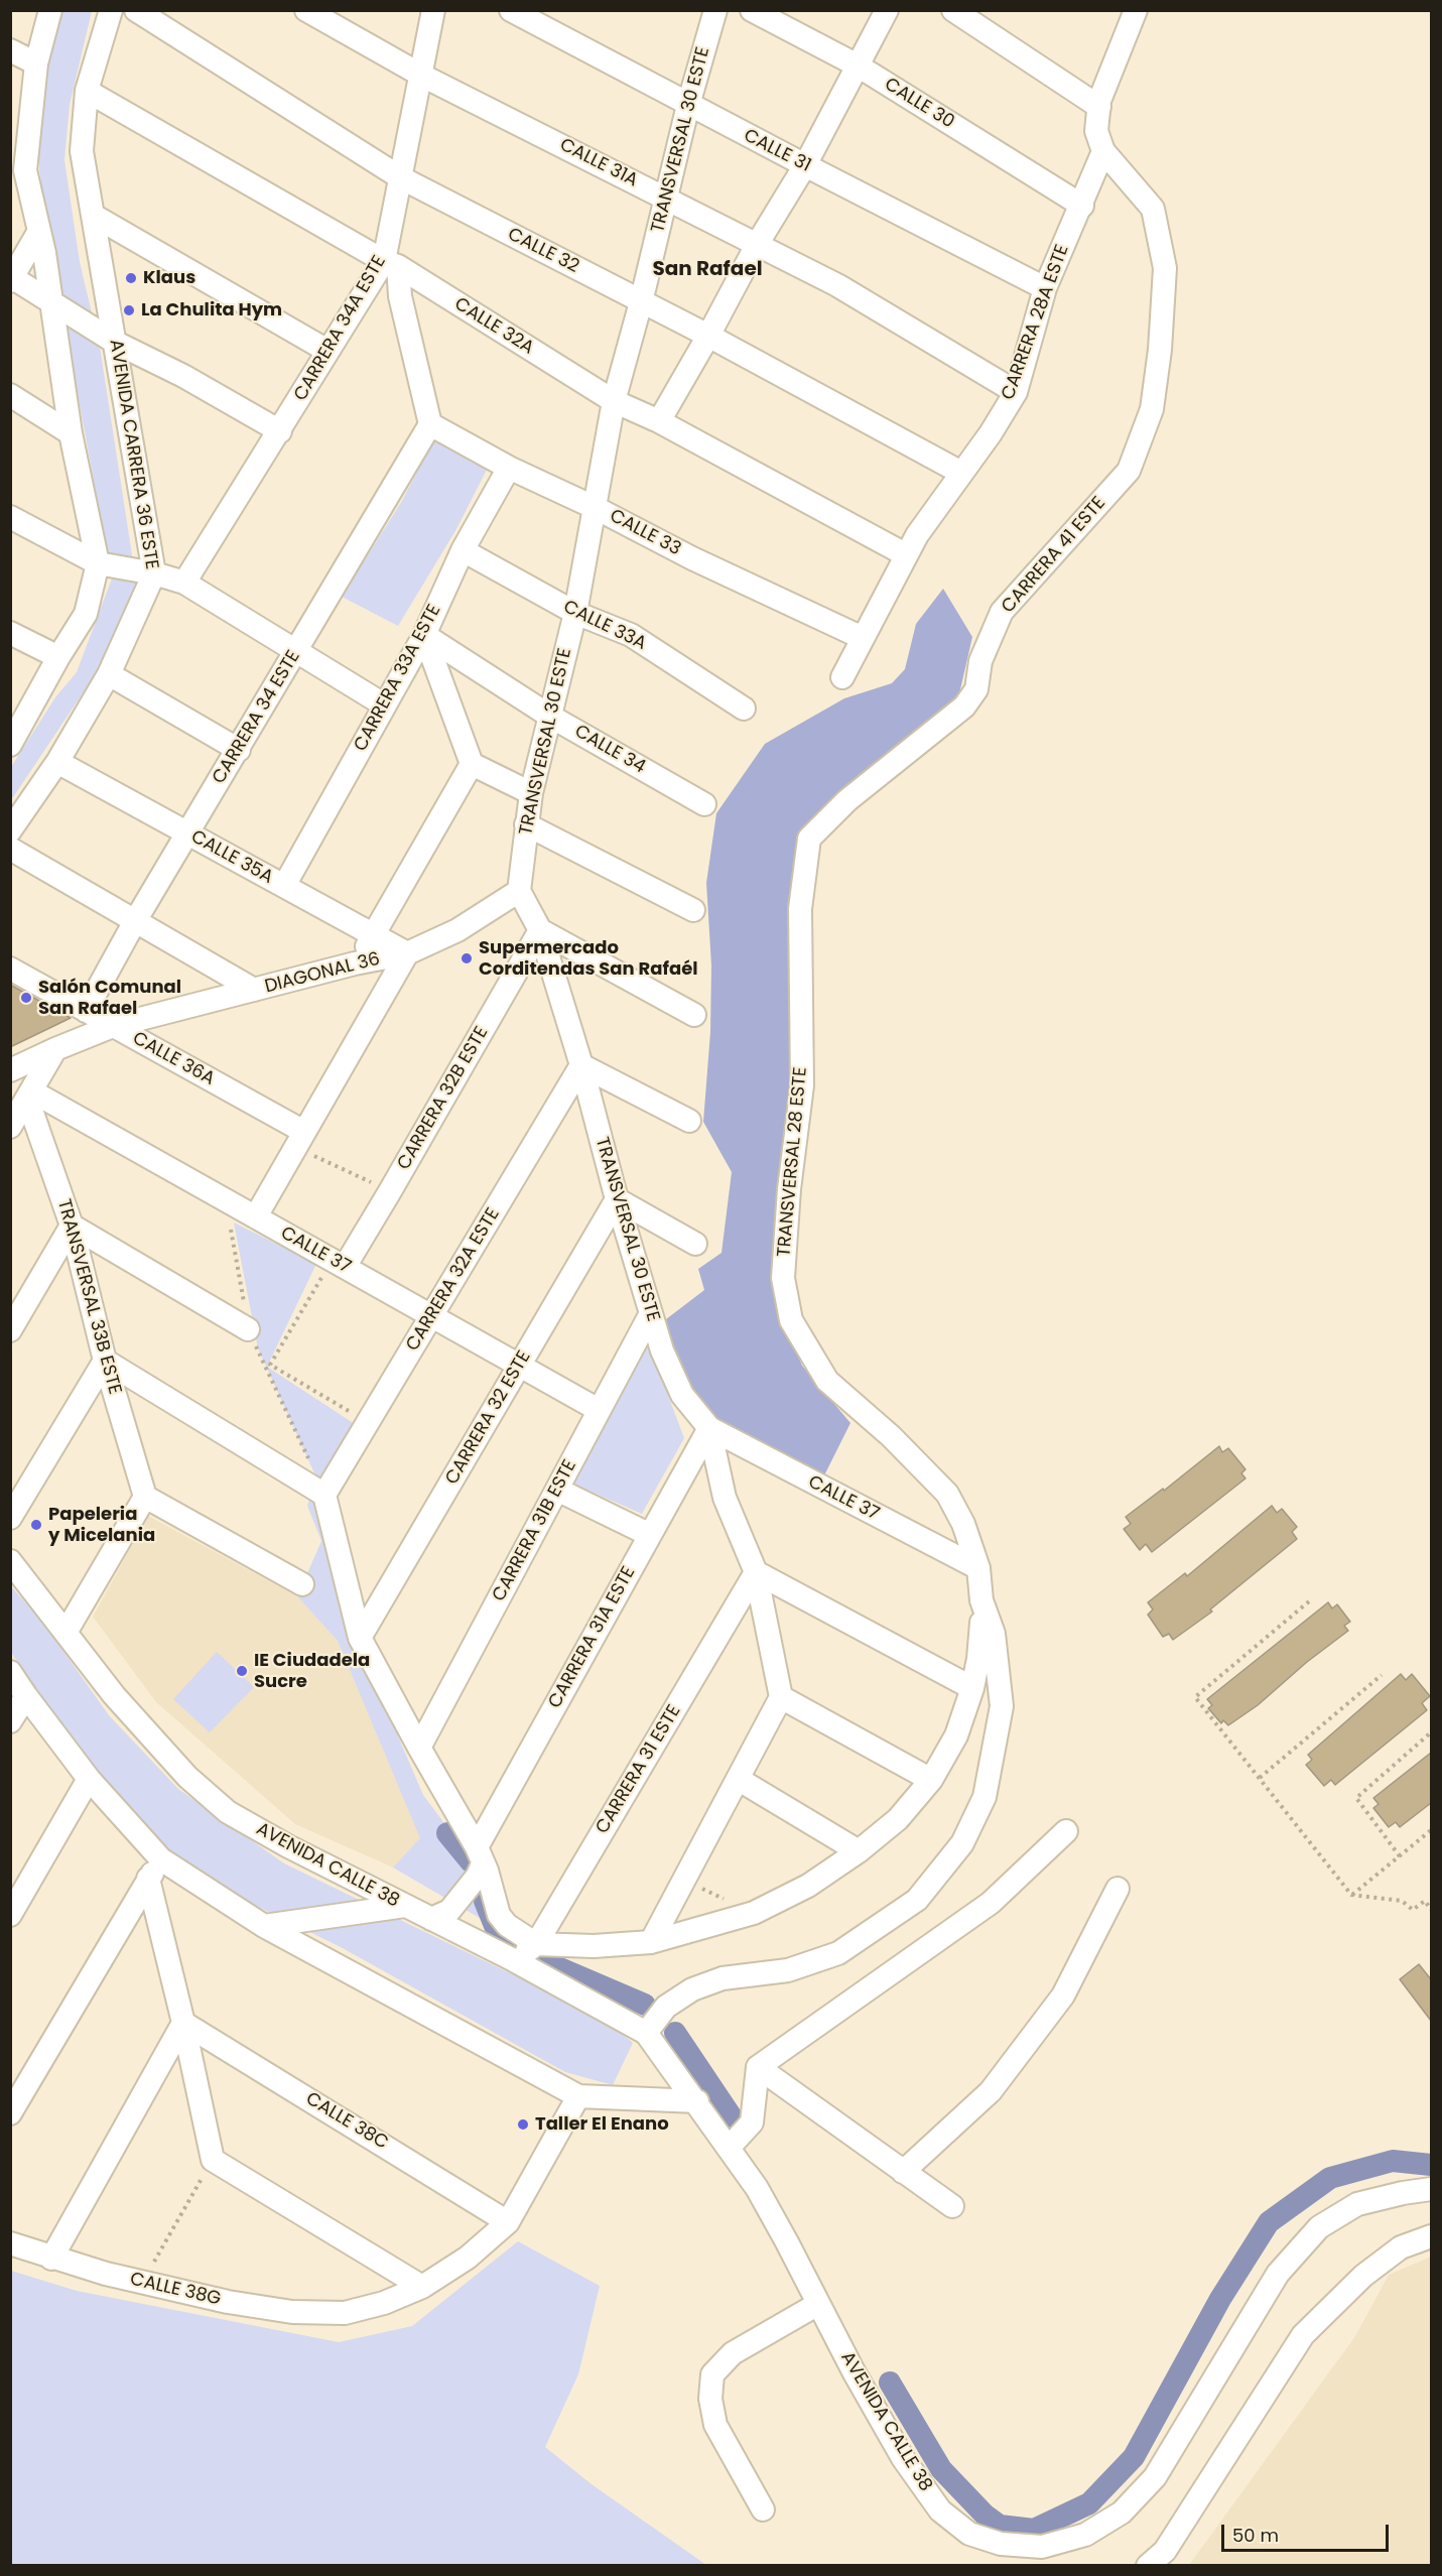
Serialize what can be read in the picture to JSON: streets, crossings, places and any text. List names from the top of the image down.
{
  "streets": {
    "street": [
      "CALLE 30",
      "TRANSVERSAL 30 ESTE",
      "CALLE 31",
      "CALLE 31A",
      "CALLE 32",
      "CARRERA 28A ESTE",
      "CALLE 32A",
      "CARRERA 34A ESTE",
      "AVENIDA CARRERA 36 ESTE",
      "CALLE 33",
      "CARRERA 41 ESTE",
      "CALLE 33A",
      "CARRERA 33A ESTE",
      "CARRERA 34 ESTE",
      "CALLE 34",
      "CALLE 35A",
      "DIAGONAL 36",
      "CALLE 36A",
      "CARRERA 32B ESTE",
      "TRANSVERSAL 28 ESTE",
      "CALLE 37",
      "CARRERA 32A ESTE",
      "TRANSVERSAL 33B ESTE",
      "CARRERA 32 ESTE",
      "CARRERA 31B ESTE",
      "CARRERA 31A ESTE",
      "CARRERA 31 ESTE",
      "AVENIDA CALLE 38",
      "CALLE 38C",
      "CALLE 38G"
    ]
  },
  "crossings": [
    ["CALLE 30", "CARRERA 28A ESTE"],
    ["TRANSVERSAL 30 ESTE", "CALLE 31"],
    ["TRANSVERSAL 30 ESTE", "CALLE 31A"],
    ["TRANSVERSAL 30 ESTE", "CALLE 32"],
    ["TRANSVERSAL 30 ESTE", "CALLE 32A"],
    ["TRANSVERSAL 30 ESTE", "CALLE 33"],
    ["TRANSVERSAL 30 ESTE", "CALLE 33A"],
    ["TRANSVERSAL 30 ESTE", "CALLE 34"],
    ["TRANSVERSAL 30 ESTE", "DIAGONAL 36"],
    ["TRANSVERSAL 30 ESTE", "CARRERA 32B ESTE"],
    ["TRANSVERSAL 30 ESTE", "CALLE 37"],
    ["TRANSVERSAL 30 ESTE", "CARRERA 32A ESTE"],
    ["TRANSVERSAL 30 ESTE", "CARRERA 32 ESTE"],
    ["TRANSVERSAL 30 ESTE", "CARRERA 31B ESTE"],
    ["TRANSVERSAL 30 ESTE", "CARRERA 31A ESTE"],
    ["TRANSVERSAL 30 ESTE", "CARRERA 31 ESTE"],
    ["CALLE 31", "CARRERA 28A ESTE"],
    ["CALLE 31A", "CARRERA 28A ESTE"],
    ["CALLE 31A", "CARRERA 34A ESTE"],
    ["CALLE 32", "CARRERA 28A ESTE"],
    ["CALLE 32", "CARRERA 34A ESTE"],
    ["CARRERA 28A ESTE", "CALLE 32A"],
    ["CARRERA 28A ESTE", "CALLE 33"],
    ["CARRERA 28A ESTE", "CARRERA 41 ESTE"],
    ["CALLE 32A", "CARRERA 34A ESTE"],
    ["CALLE 32A", "AVENIDA CARRERA 36 ESTE"],
    ["AVENIDA CARRERA 36 ESTE", "CALLE 35A"],
    ["CALLE 33", "CARRERA 33A ESTE"],
    ["CALLE 33", "CARRERA 34 ESTE"],
    ["CARRERA 41 ESTE", "TRANSVERSAL 28 ESTE"],
    ["CALLE 33A", "CARRERA 33A ESTE"],
    ["CARRERA 33A ESTE", "CALLE 34"],
    ["CARRERA 33A ESTE", "CALLE 35A"],
    ["CARRERA 34 ESTE", "CALLE 35A"],
    ["CARRERA 34 ESTE", "CALLE 36A"],
    ["CALLE 35A", "DIAGONAL 36"],
    ["DIAGONAL 36", "CALLE 36A"],
    ["CARRERA 32B ESTE", "CALLE 37"],
    ["TRANSVERSAL 28 ESTE", "CALLE 37"],
    ["TRANSVERSAL 28 ESTE", "AVENIDA CALLE 38"],
    ["CALLE 37", "CARRERA 32A ESTE"],
    ["CALLE 37", "TRANSVERSAL 33B ESTE"],
    ["CALLE 37", "CARRERA 32 ESTE"],
    ["CALLE 37", "CARRERA 31B ESTE"],
    ["CALLE 37", "CARRERA 31A ESTE"],
    ["CARRERA 31A ESTE", "AVENIDA CALLE 38"],
    ["CARRERA 31 ESTE", "AVENIDA CALLE 38"],
    ["CALLE 38C", "CALLE 38G"]
  ],
  "districts": ["San Rafael"],
  "places": [
    "Klaus",
    "La Chulita Hym",
    "Supermercado Corditendas San Rafaél",
    "Salón Comunal San Rafael",
    "Papeleria y Micelania",
    "IE Ciudadela Sucre",
    "Taller El Enano"
  ],
  "scale_bar": "50 m"
}
